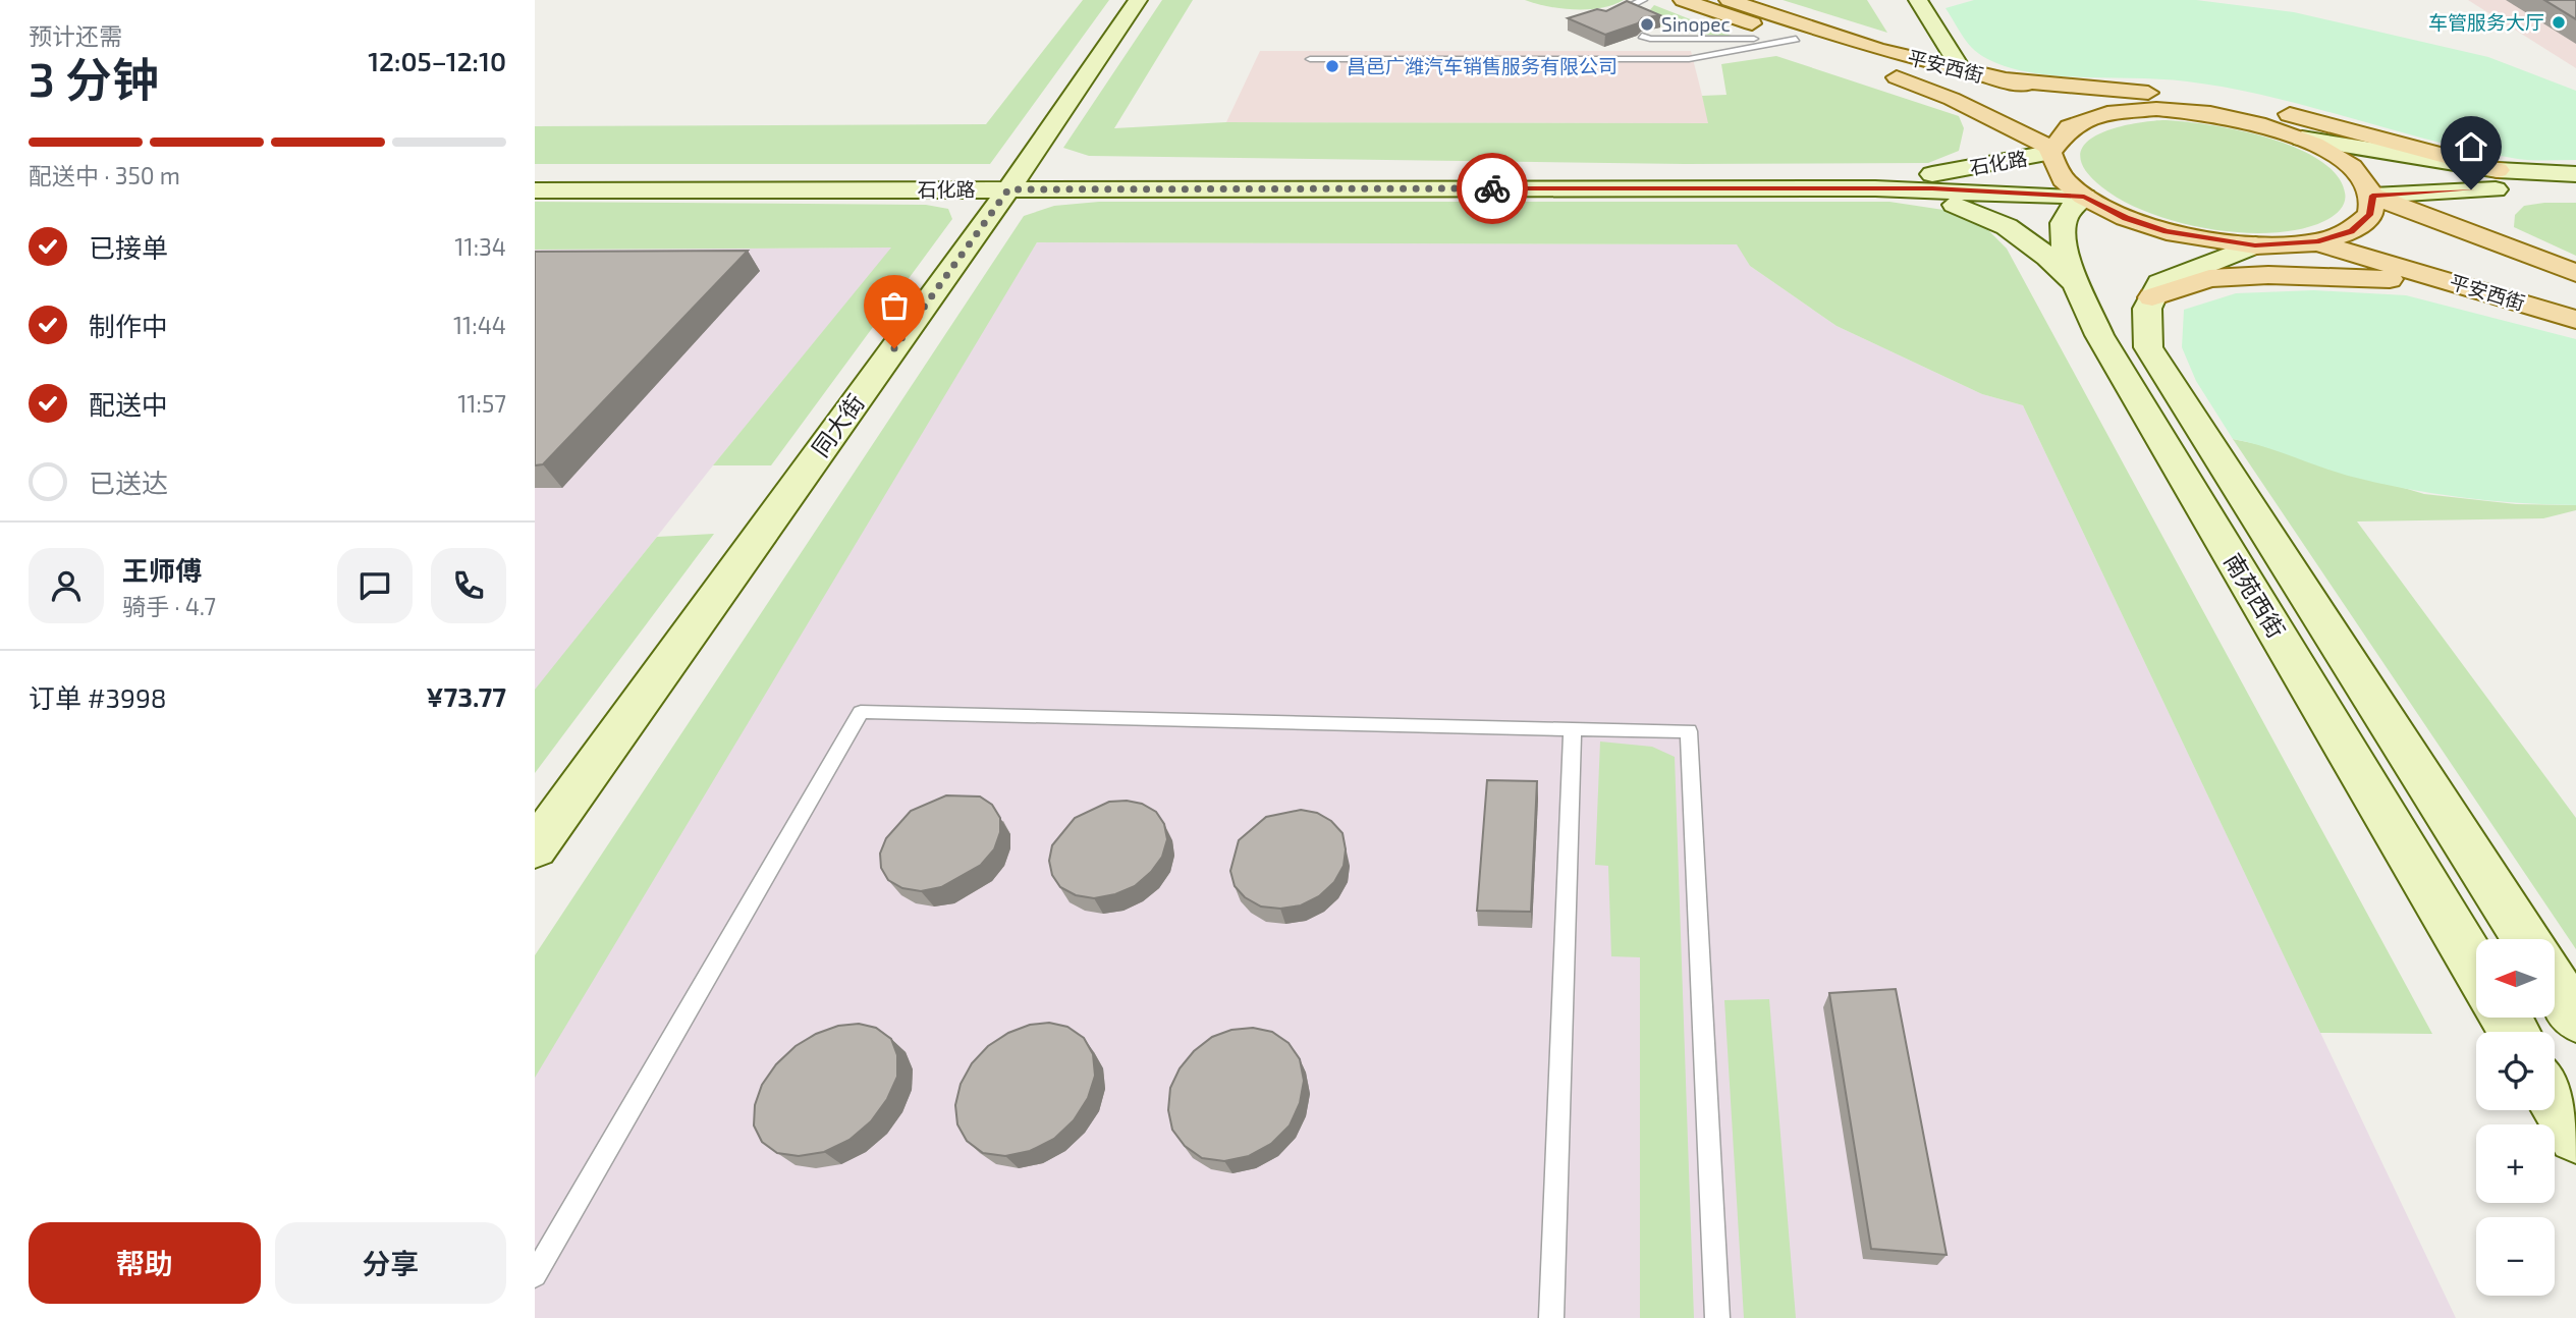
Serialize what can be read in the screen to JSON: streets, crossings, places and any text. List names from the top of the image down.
{
  "streets": {
    "main road": [
      "平安西街",
      "石化路",
      "同大街",
      "南苑西街"
    ]
  },
  "crossings": [
    ["平安西街", "石化路"],
    ["石化路", "同大街"],
    ["石化路", "南苑西街"]
  ],
  "places": ["车管服务大厅", "Sinopec", "昌邑广潍汽车销售服务有限公司"],
  "north": "left",
  "page": {
    "heading": ["3 分钟", "预计还需", "12:05–12:10"],
    "panel": [
      "王师傅",
      "骑手 · 4.7",
      "订单 #3998",
      "¥73.77"
    ],
    "bar": "配送中 · 350 m",
    "list": [
      ["已接单", "11:34"],
      ["制作中", "11:44"],
      ["配送中", "11:57"],
      "已送达"
    ],
    "map_buttons": ["+", "−"],
    "buttons": ["帮助", "分享"]
  }
}
